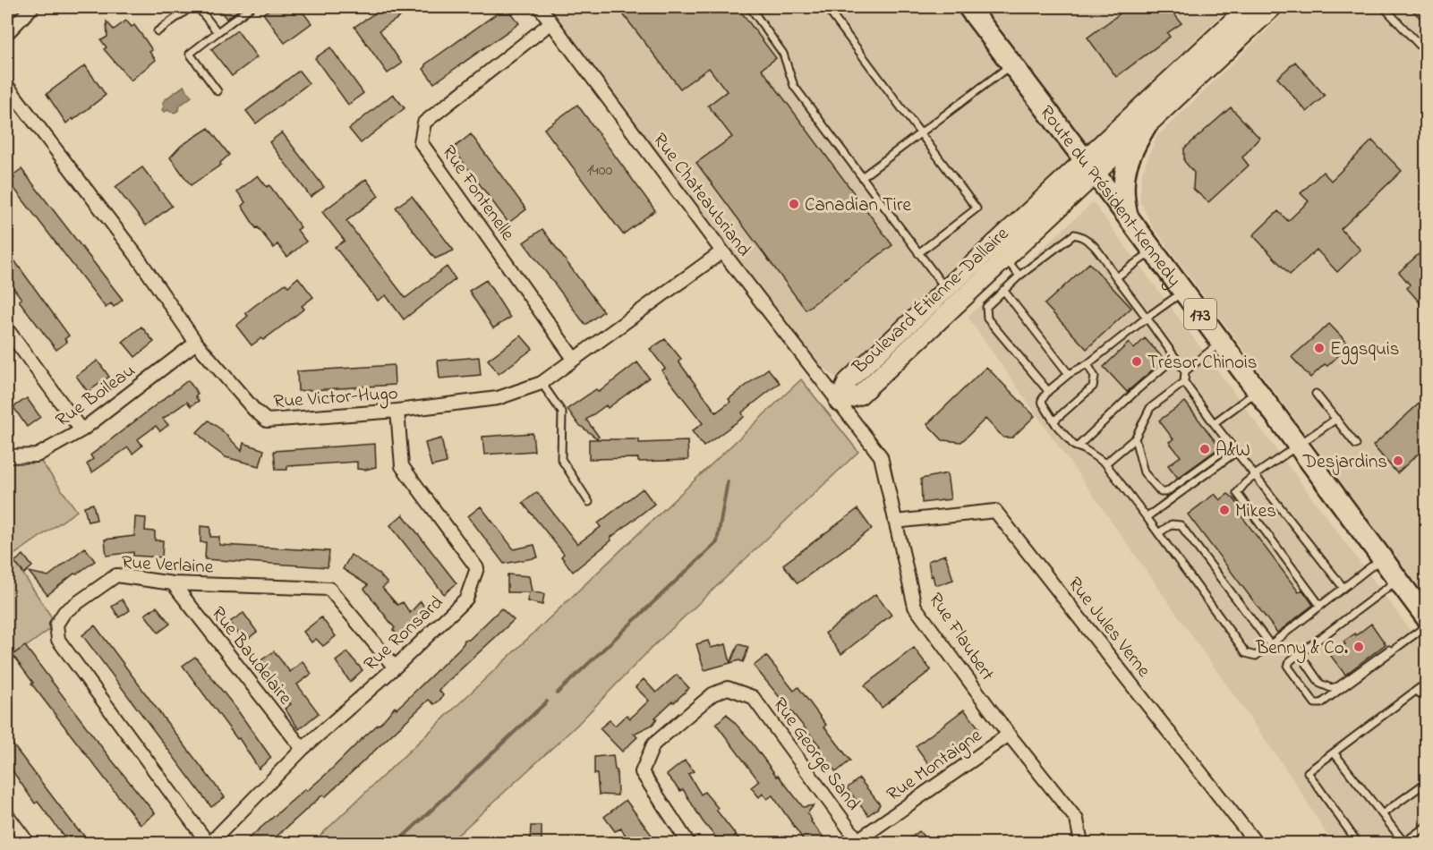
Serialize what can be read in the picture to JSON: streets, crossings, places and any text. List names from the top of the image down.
{
  "streets": {
    "main road": ["Route du Président-Kennedy", "173"],
    "street": [
      "Rue Fontenelle",
      "Rue Chateaubriand",
      "Boulevard Étienne-Dallaire",
      "Rue Boileau",
      "Rue Victor-Hugo",
      "Rue Verlaine",
      "Rue Jules Verne",
      "Rue Ronsard",
      "Rue Flaubert",
      "Rue Baudelaire",
      "Rue George Sand",
      "Rue Montaigne"
    ]
  },
  "crossings": [
    ["Rue Fontenelle", "Rue Chateaubriand"],
    ["Rue Fontenelle", "Rue Victor-Hugo"],
    ["Rue Chateaubriand", "Boulevard Étienne-Dallaire"],
    ["Rue Chateaubriand", "Rue Victor-Hugo"],
    ["Rue Chateaubriand", "Rue Flaubert"],
    ["Route du Président-Kennedy", "Boulevard Étienne-Dallaire"],
    ["Boulevard Étienne-Dallaire", "Rue Flaubert"],
    ["Rue Boileau", "Rue Victor-Hugo"],
    ["Rue Victor-Hugo", "Rue Ronsard"],
    ["Rue Verlaine", "Rue Ronsard"],
    ["Rue Verlaine", "Rue Baudelaire"],
    ["Rue Jules Verne", "Rue Flaubert"],
    ["Rue Ronsard", "Rue Baudelaire"],
    ["Rue Flaubert", "Rue Montaigne"],
    ["Rue George Sand", "Rue Montaigne"]
  ],
  "places": [
    "Canadian Tire",
    "Eggsquis",
    "Trésor Chinois",
    "A&W",
    "Desjardins",
    "Mikes",
    "Benny & Co."
  ],
  "house_numbers": ["1400"]
}
